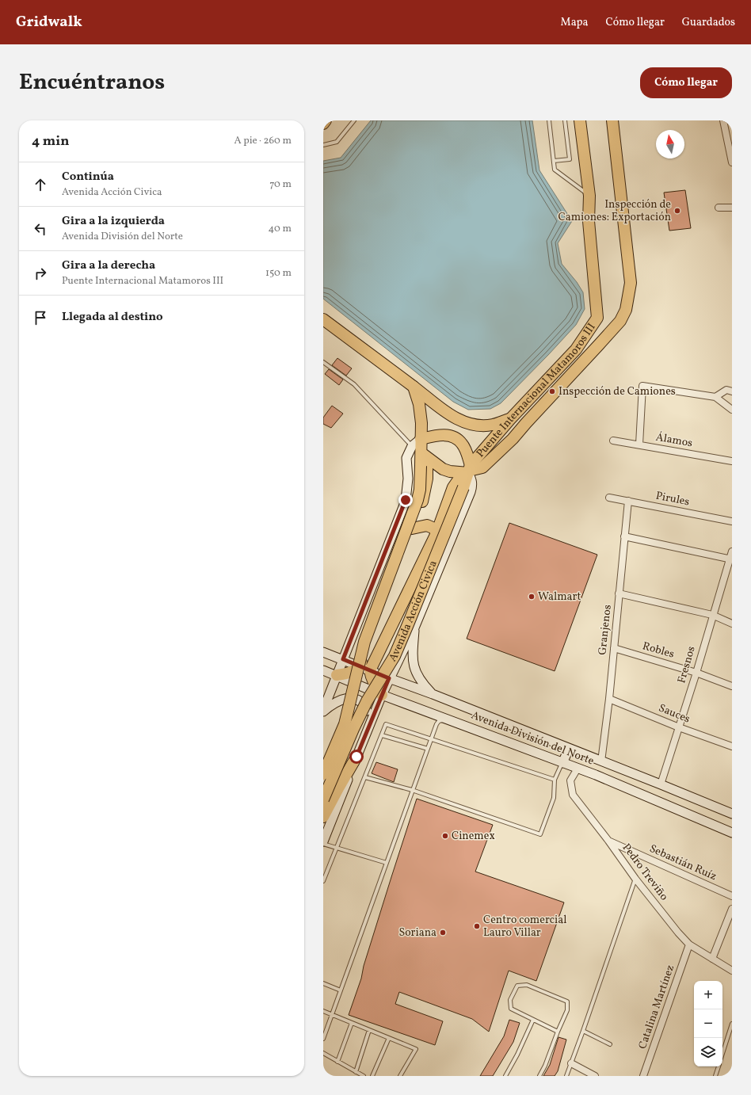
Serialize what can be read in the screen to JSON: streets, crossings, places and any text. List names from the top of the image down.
{
  "streets": {
    "highway": ["Puente Internacional Matamoros III", "Avenida Acción Civica"],
    "main road": ["Avenida División del Norte"],
    "street": [
      "Álamos",
      "Pirules",
      "Granjenos",
      "Robles",
      "Fresnos",
      "Sauces",
      "Sebastián Ruíz",
      "Pedro Treviño",
      "Catalina Martínez"
    ]
  },
  "crossings": [
    ["Puente Internacional Matamoros III", "Avenida Acción Civica"],
    ["Pirules", "Granjenos"],
    ["Granjenos", "Robles"],
    ["Granjenos", "Sauces"],
    ["Granjenos", "Avenida División del Norte"],
    ["Robles", "Fresnos"],
    ["Fresnos", "Sauces"],
    ["Fresnos", "Avenida División del Norte"],
    ["Avenida División del Norte", "Pedro Treviño"],
    ["Sebastián Ruíz", "Pedro Treviño"],
    ["Pedro Treviño", "Catalina Martínez"]
  ],
  "places": [
    "Inspección de Camiones: Exportación",
    "Inspección de Camiones",
    "Walmart",
    "Cinemex",
    "Centro comercial Lauro Villar",
    "Soriana"
  ],
  "north": "top",
  "page": {
    "header": "Gridwalk",
    "nav": ["Mapa", "Cómo llegar", "Guardados"],
    "title": "Encuéntranos",
    "buttons": "Cómo llegar",
    "heading": ["4 min", "A pie · 260 m"],
    "list": [
      ["Continúa", "Avenida Acción Civica", "70 m"],
      ["Gira a la izquierda", "Avenida División del Norte", "40 m"],
      ["Gira a la derecha", "Puente Internacional Matamoros III", "150 m"],
      "Llegada al destino"
    ],
    "map_buttons": ["+", "−"]
  }
}
